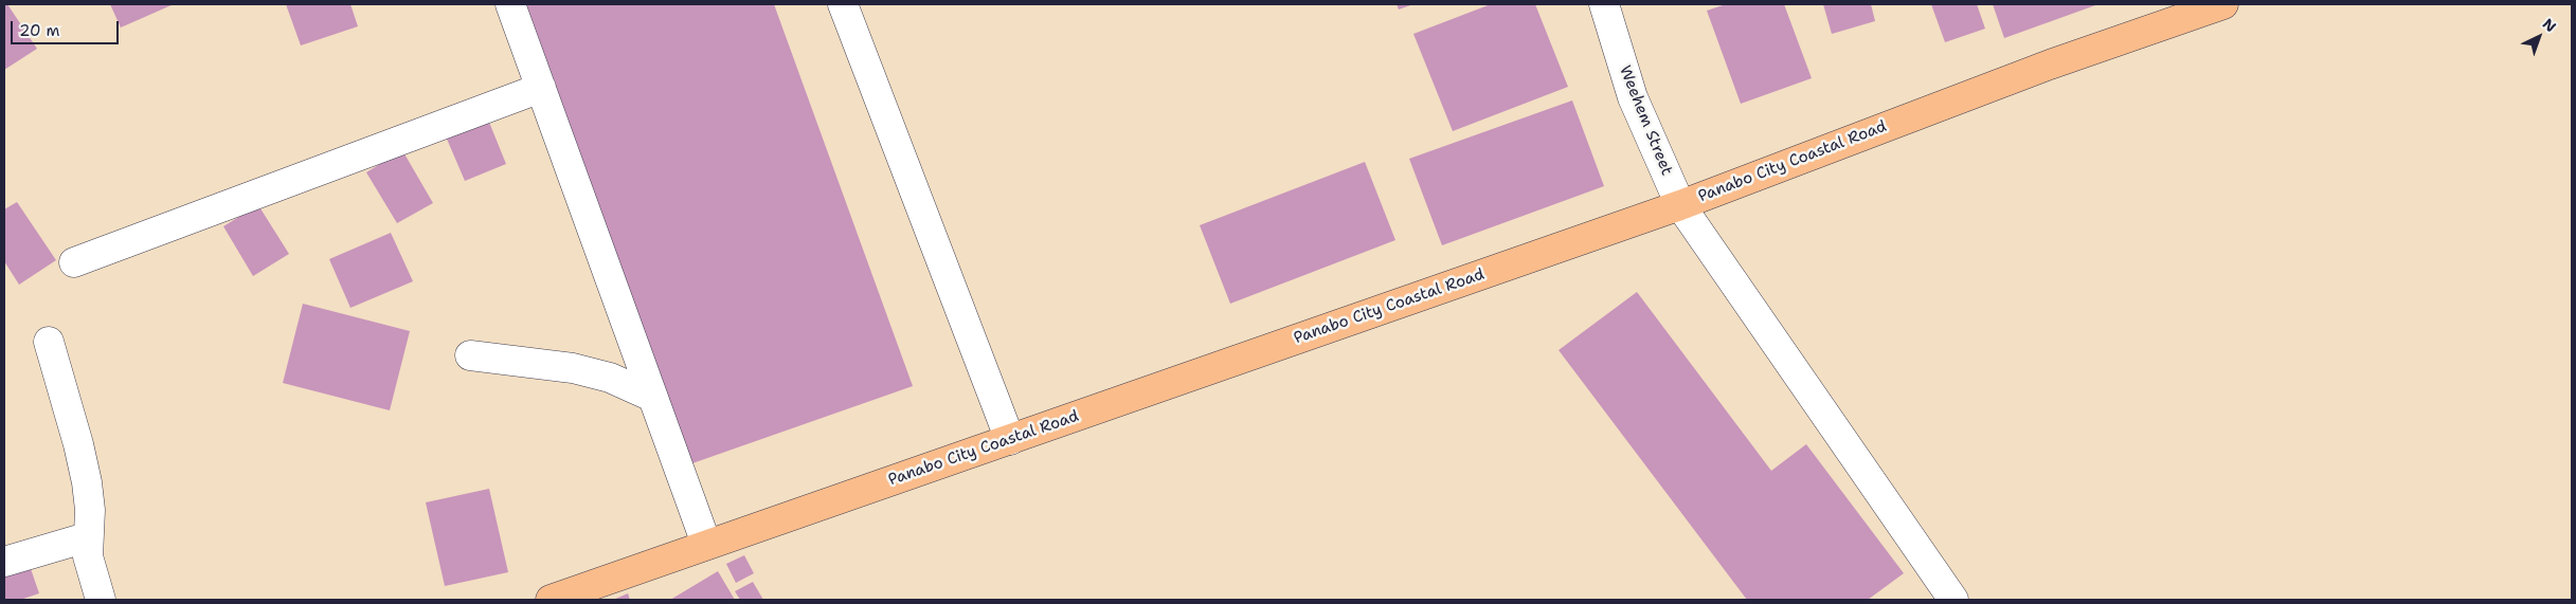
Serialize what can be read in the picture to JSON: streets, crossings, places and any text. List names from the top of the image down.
{
  "streets": {
    "main road": ["Panabo City Coastal Road"],
    "street": ["Weehem Street"]
  },
  "crossings": [
    ["Weehem Street", "Panabo City Coastal Road"]
  ],
  "scale_bar": "20 m",
  "north": "top right"
}
